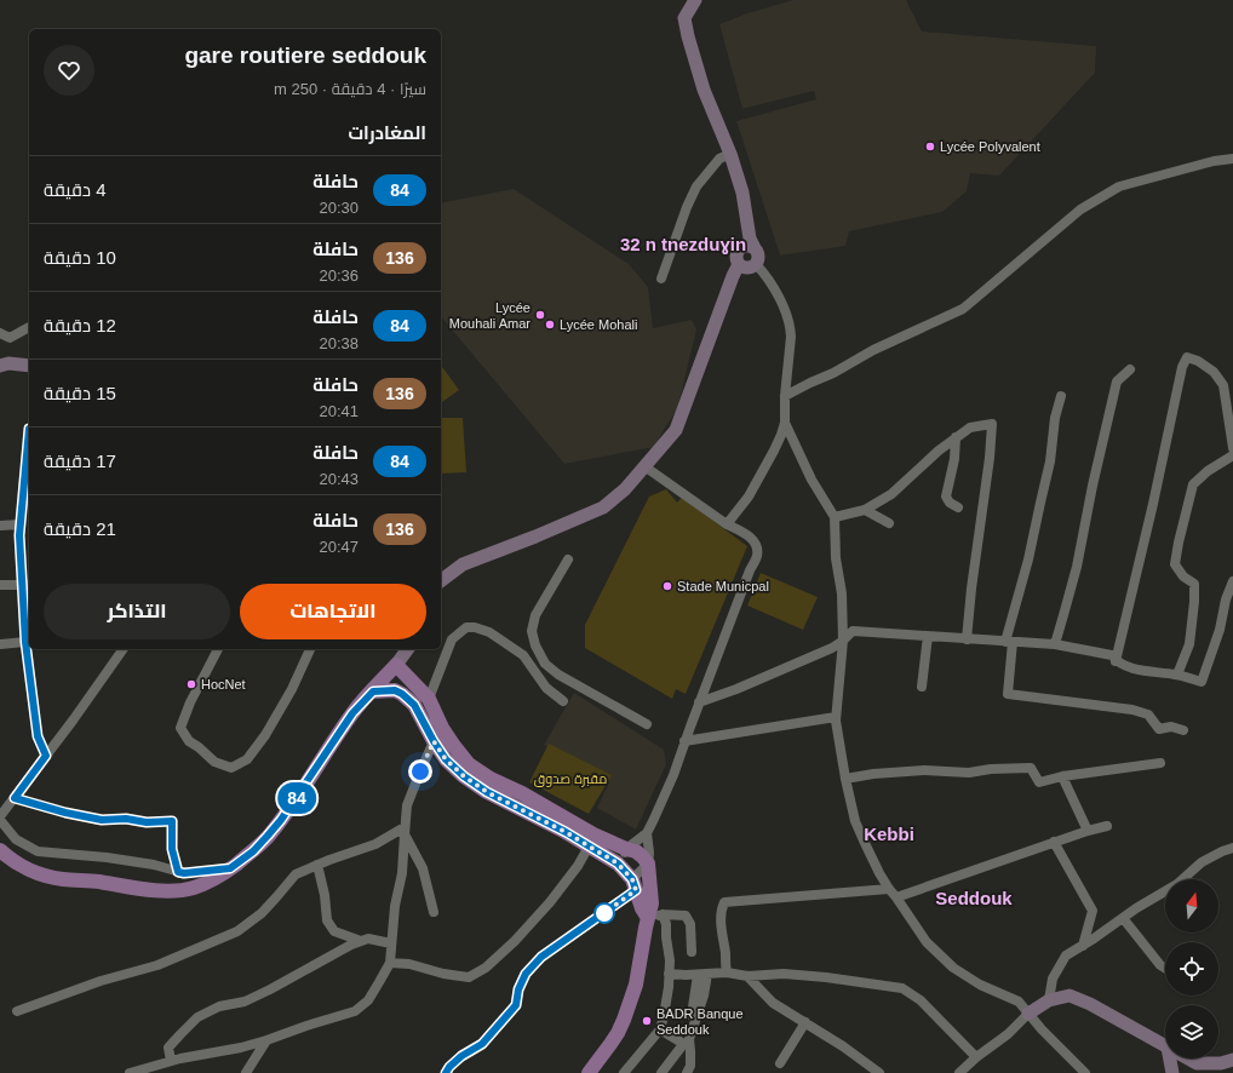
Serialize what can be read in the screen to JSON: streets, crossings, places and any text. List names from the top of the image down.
{
  "districts": ["32 n tnezduɣin", "Kebbi", "Seddouk"],
  "parks": ["مقبرة صدوق"],
  "places": [
    "Lycée Polyvalent",
    "Lycée Mouhali Amar",
    "Lycée Mohali",
    "Stade Municpal",
    "HocNet",
    "BADR Banque Seddouk"
  ],
  "lines": ["bus line 84"],
  "north": "top",
  "page": {
    "on_map": "84",
    "heading": [
      ["gare routiere seddouk", "سيرًا · 4 دقيقة · 250 m"],
      "المغادرات"
    ],
    "list": [
      {
        "mark": "84",
        "name": "حافلة",
        "note": "20:30",
        "value": "4 دقيقة"
      },
      {
        "mark": "136",
        "name": "حافلة",
        "note": "20:36",
        "value": "10 دقيقة"
      },
      {
        "mark": "84",
        "name": "حافلة",
        "note": "20:38",
        "value": "12 دقيقة"
      },
      {
        "mark": "136",
        "name": "حافلة",
        "note": "20:41",
        "value": "15 دقيقة"
      },
      {
        "mark": "84",
        "name": "حافلة",
        "note": "20:43",
        "value": "17 دقيقة"
      },
      {
        "mark": "136",
        "name": "حافلة",
        "note": "20:47",
        "value": "21 دقيقة"
      }
    ],
    "buttons": ["الاتجاهات", "التذاكر"]
  }
}
